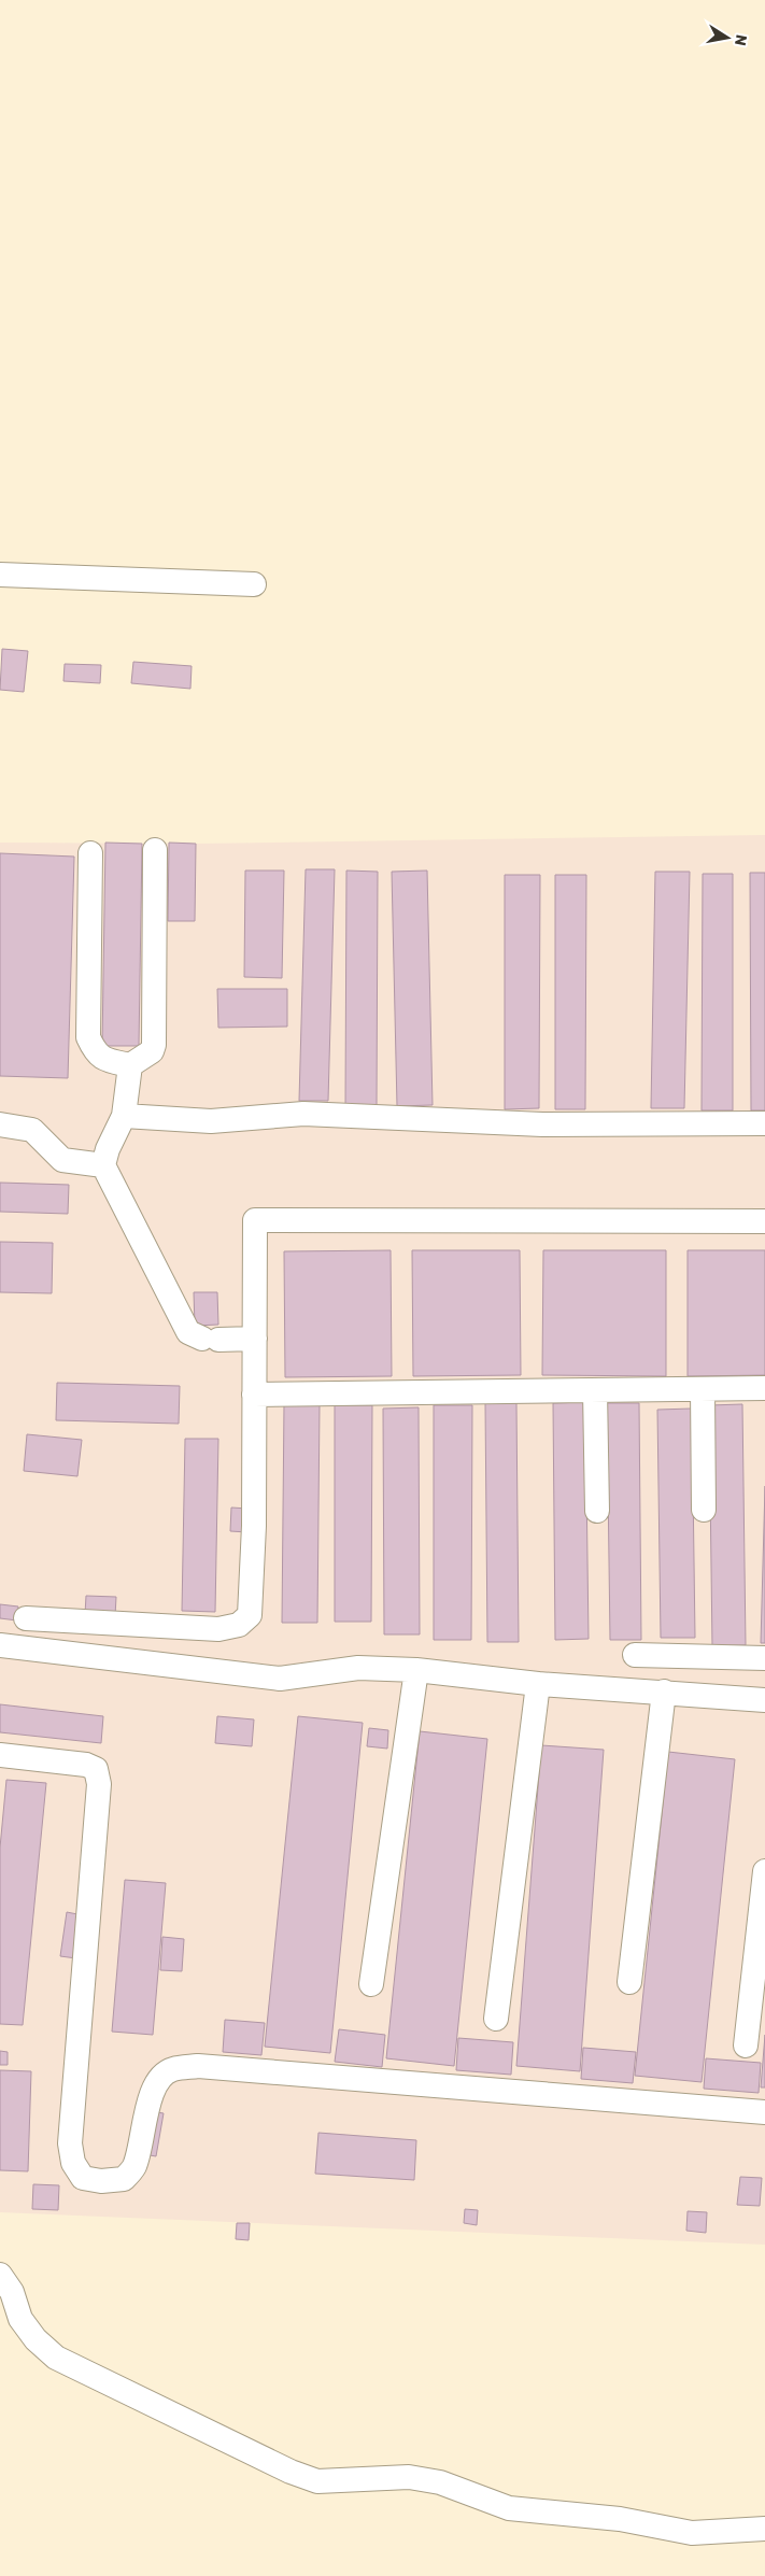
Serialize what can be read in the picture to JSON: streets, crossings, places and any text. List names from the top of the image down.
{
  "north": "right"
}
